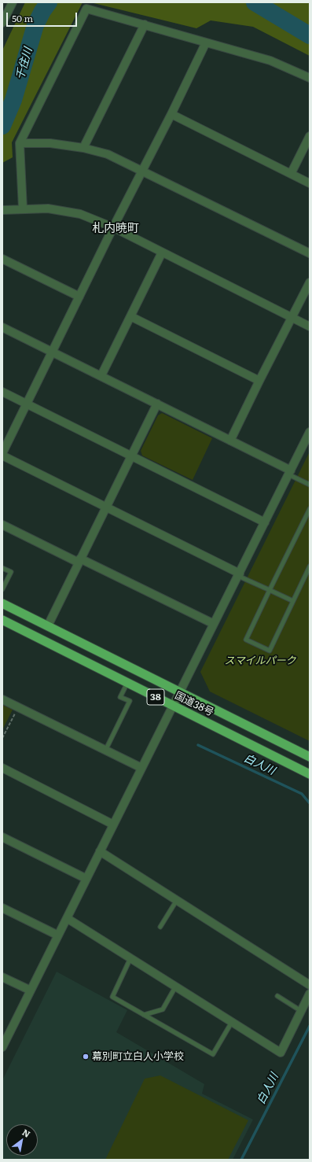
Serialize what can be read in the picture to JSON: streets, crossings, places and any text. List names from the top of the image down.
{
  "streets": {
    "highway": ["38", "国道38号"]
  },
  "districts": ["札内暁町"],
  "water": ["千住川", "白人川"],
  "parks": ["スマイルパーク"],
  "places": ["幕別町立白人小学校"],
  "scale_bar": "50 m",
  "north": "top right"
}
